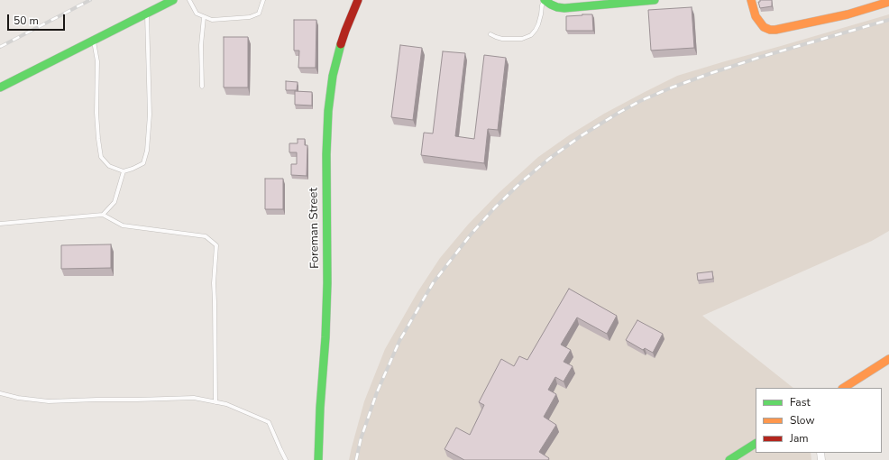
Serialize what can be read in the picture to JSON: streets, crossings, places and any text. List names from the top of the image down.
{
  "streets": {
    "street": ["Foreman Street"]
  },
  "legend": ["Fast", "Slow", "Jam"],
  "scale_bar": "50 m"
}
